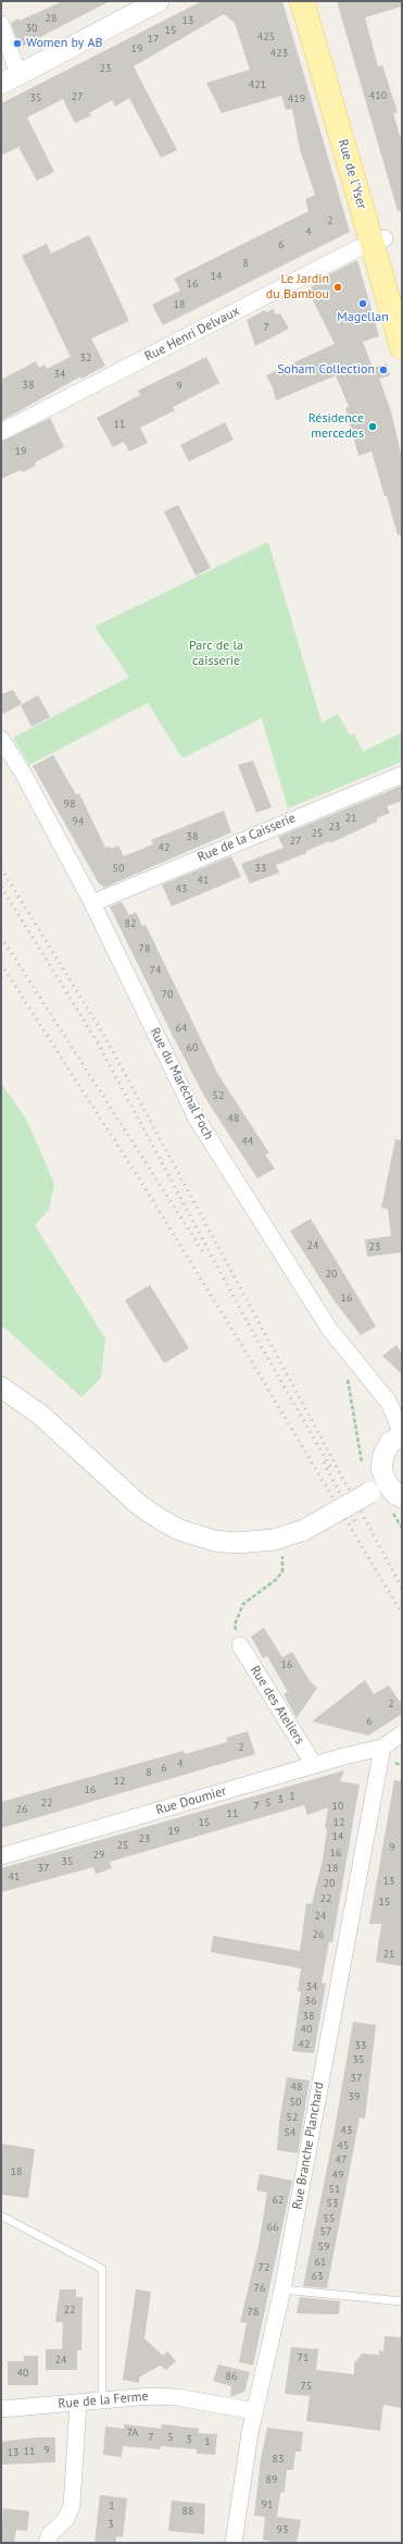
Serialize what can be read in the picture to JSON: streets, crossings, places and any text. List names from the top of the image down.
{
  "streets": {
    "main road": ["Rue de l'Yser"],
    "street": [
      "Rue Henri Delvaux",
      "Rue de la Caisserie",
      "Rue du Maréchal Foch",
      "Rue des Ateliers",
      "Rue Doumier",
      "Rue Branche Planchard",
      "Rue de la Ferme"
    ]
  },
  "crossings": [
    ["Rue de l'Yser", "Rue Henri Delvaux"],
    ["Rue de la Caisserie", "Rue du Maréchal Foch"],
    ["Rue des Ateliers", "Rue Doumier"],
    ["Rue Doumier", "Rue Branche Planchard"],
    ["Rue Branche Planchard", "Rue de la Ferme"]
  ],
  "parks": ["Parc de la caisserie"],
  "places": [
    "Women by AB",
    "Le Jardin du Bambou",
    "Magellan",
    "Soham Collection",
    "Résidence mercedes"
  ],
  "house_numbers": [
    "28",
    "13",
    "30",
    "15",
    "425",
    "17",
    "19",
    "423",
    "23",
    "421",
    "410",
    "27",
    "35",
    "419",
    "2",
    "4",
    "6",
    "8",
    "14",
    "16",
    "18",
    "7",
    "32",
    "34",
    "38",
    "9",
    "11",
    "19",
    "98",
    "21",
    "94",
    "23",
    "25",
    "38",
    "27",
    "42",
    "50",
    "33",
    "41",
    "43",
    "82",
    "78",
    "74",
    "70",
    "64",
    "60",
    "52",
    "48",
    "44",
    "24",
    "23",
    "20",
    "16",
    "16",
    "2",
    "6",
    "2",
    "4",
    "6",
    "8",
    "12",
    "16",
    "1",
    "3",
    "22",
    "5",
    "7",
    "10",
    "26",
    "11",
    "15",
    "12",
    "19",
    "14",
    "23",
    "25",
    "9",
    "16",
    "29",
    "35",
    "37",
    "18",
    "41",
    "13",
    "20",
    "22",
    "15",
    "24",
    "26",
    "21",
    "34",
    "36",
    "38",
    "40",
    "42",
    "33",
    "35",
    "37",
    "48",
    "39",
    "50",
    "52",
    "43",
    "54",
    "45",
    "47",
    "18",
    "49",
    "51",
    "62",
    "53",
    "55",
    "66",
    "57",
    "59",
    "61",
    "72",
    "63",
    "76",
    "22",
    "78",
    "71",
    "24",
    "40",
    "86",
    "75",
    "7A",
    "7",
    "5",
    "3",
    "1",
    "9",
    "11",
    "13",
    "83",
    "89",
    "91",
    "1",
    "88",
    "3",
    "93"
  ]
}
